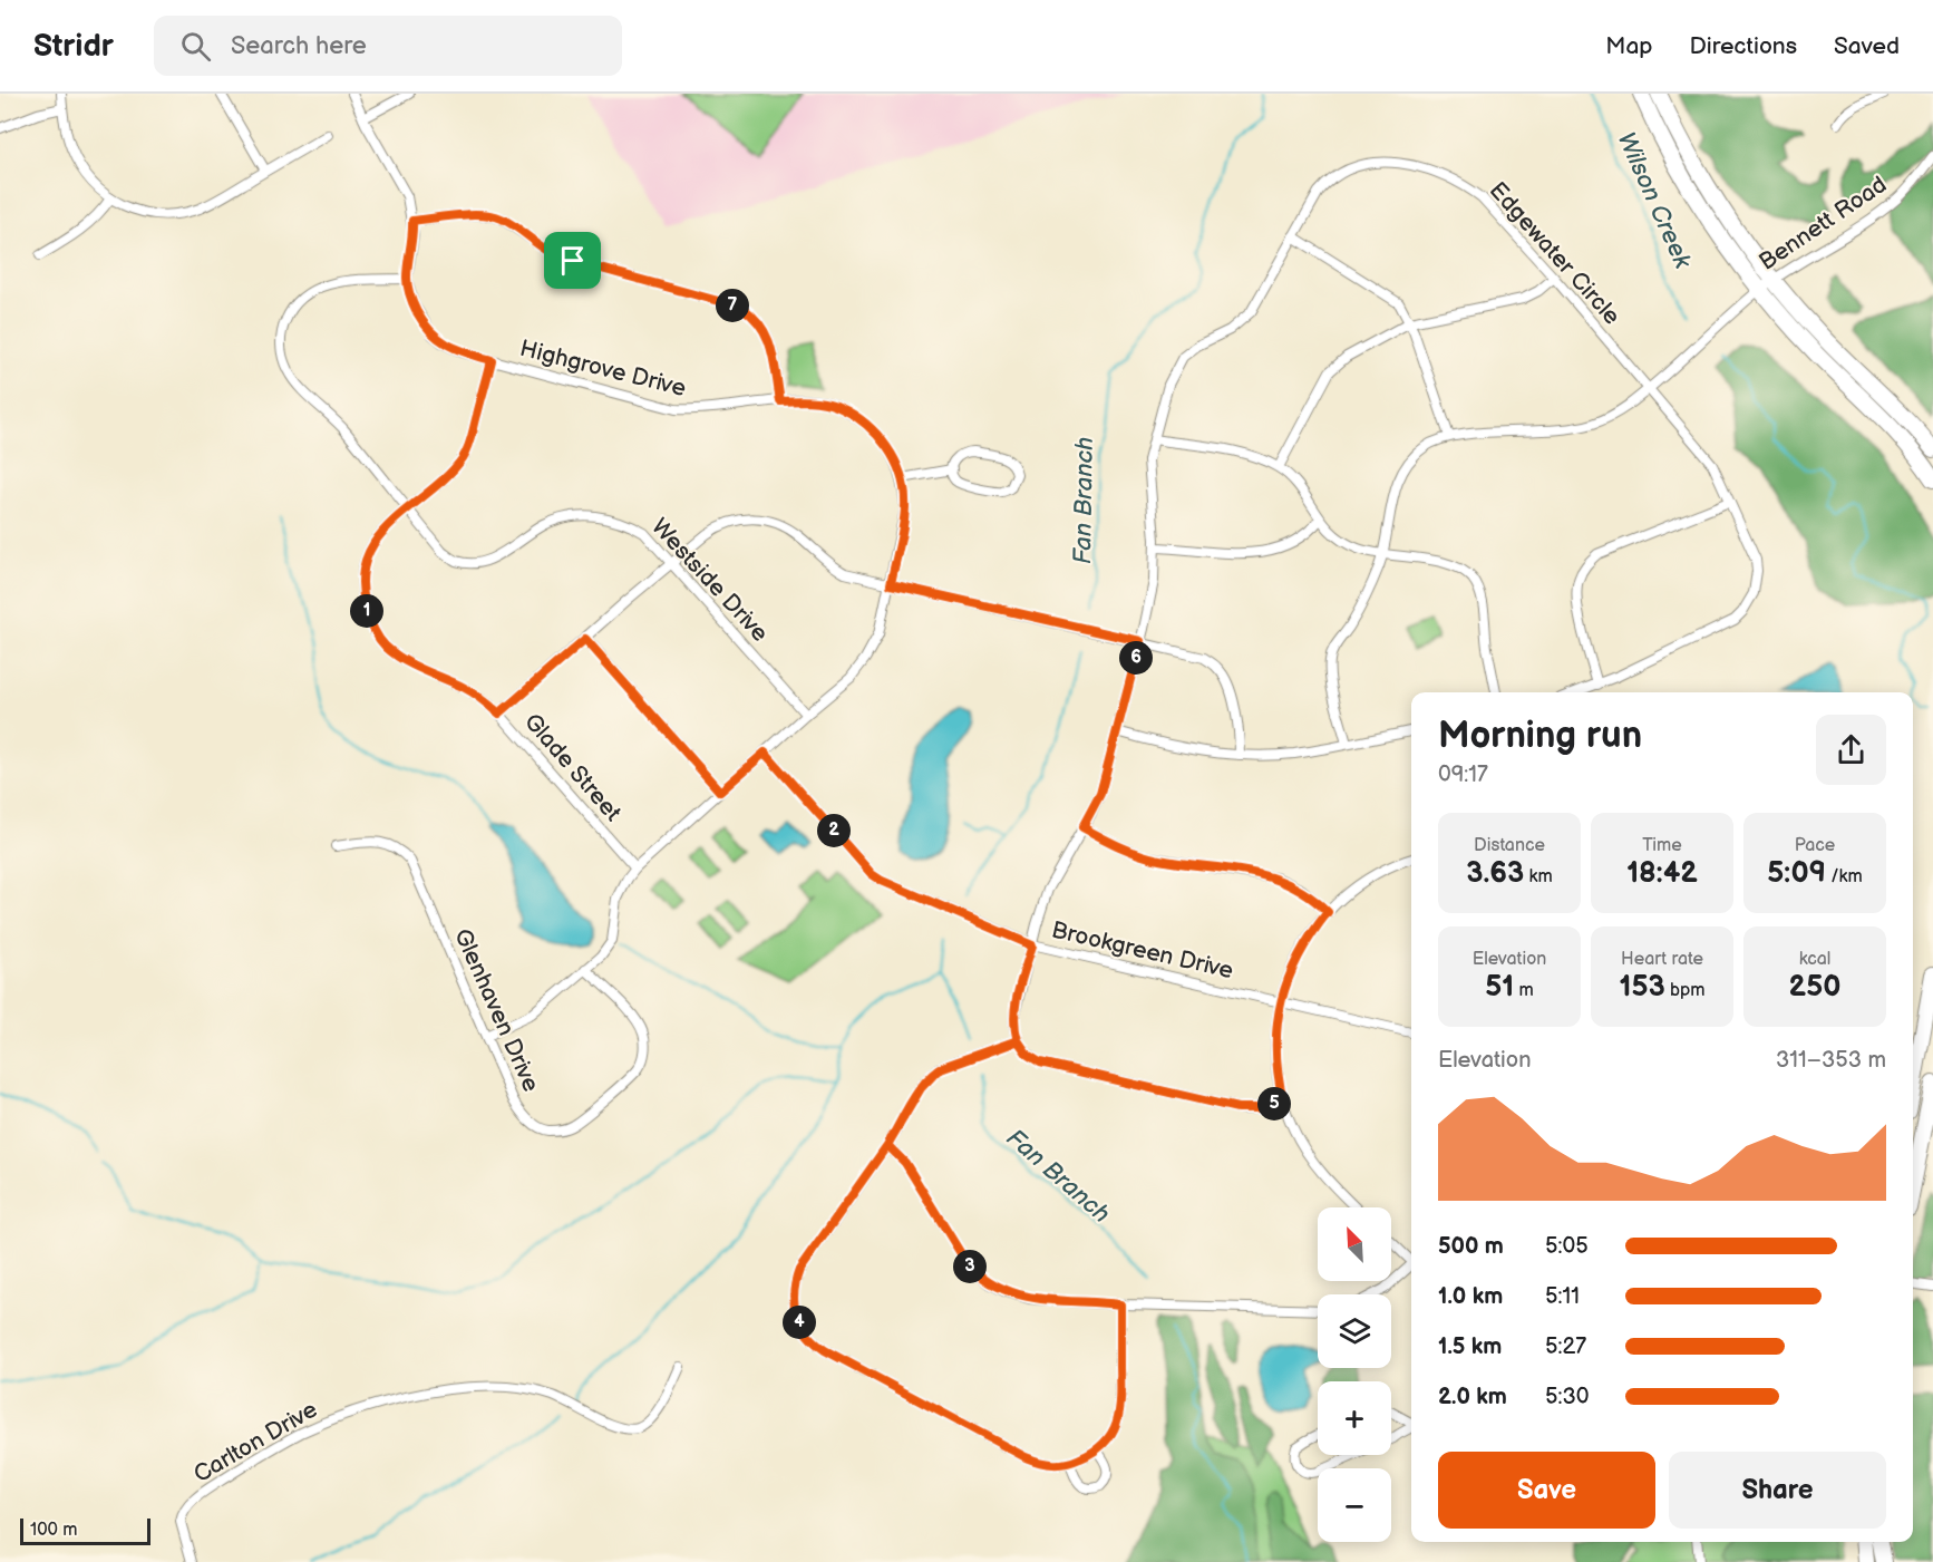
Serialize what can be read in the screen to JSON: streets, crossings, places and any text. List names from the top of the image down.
{
  "streets": {
    "street": [
      "Bennett Road",
      "Edgewater Circle",
      "Highgrove Drive",
      "Westside Drive",
      "Glade Street",
      "Brookgreen Drive",
      "Glenhaven Drive",
      "Carlton Drive"
    ]
  },
  "crossings": [
    ["Bennett Road", "Edgewater Circle"],
    ["Edgewater Circle", "Brookgreen Drive"],
    ["Highgrove Drive", "Westside Drive"],
    ["Highgrove Drive", "Glade Street"],
    ["Highgrove Drive", "Brookgreen Drive"],
    ["Highgrove Drive", "Glenhaven Drive"],
    ["Westside Drive", "Glade Street"]
  ],
  "water": ["Wilson Creek", "Fan Branch"],
  "scale_bar": "100 m",
  "north": "top left",
  "page": {
    "header": "Stridr",
    "search": "Search here",
    "nav": ["Map", "Directions", "Saved"],
    "pins": [
      "7",
      "1",
      "6",
      "2",
      "5",
      "3",
      "4"
    ],
    "heading": ["Morning run", "09:17"],
    "stats": [
      ["Distance", "3.63 km"],
      ["Time", "18:42"],
      ["Pace", "5:09 /km"],
      ["Elevation", "51 m"],
      ["Heart rate", "153 bpm"],
      ["kcal", "250"]
    ],
    "chart": ["Elevation", "311–353 m"],
    "map_buttons": ["+", "−"],
    "list": [
      {
        "name": "500 m",
        "note": "5:05"
      },
      {
        "name": "1.0 km",
        "note": "5:11"
      },
      {
        "name": "1.5 km",
        "note": "5:27"
      },
      {
        "name": "2.0 km",
        "note": "5:30"
      }
    ],
    "buttons": ["Save", "Share"],
    "scale": "100 m"
  }
}
